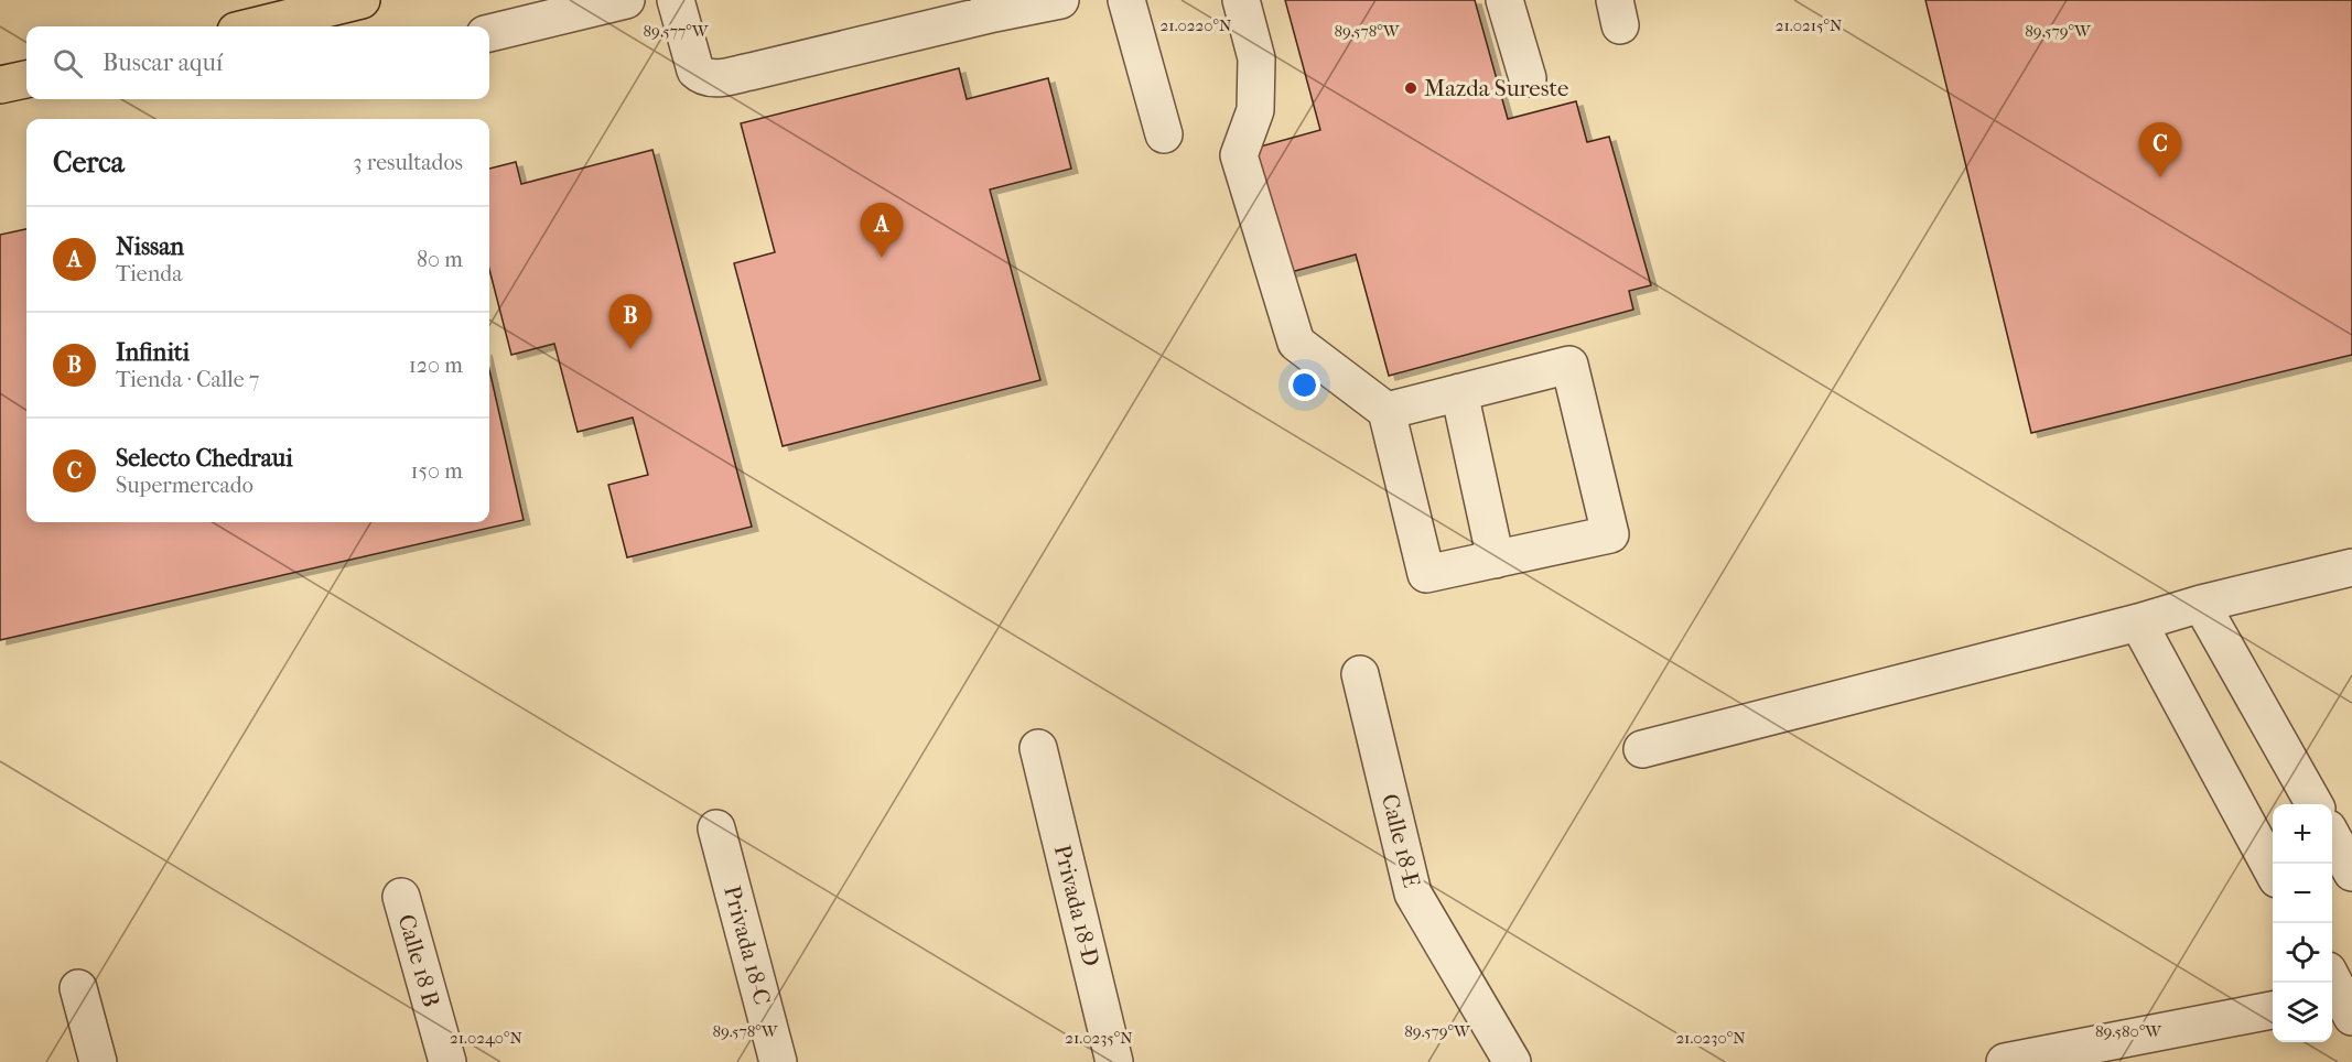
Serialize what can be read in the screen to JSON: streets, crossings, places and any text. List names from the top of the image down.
{
  "streets": {
    "street": [
      "Calle 18-E",
      "Privada 18-D",
      "Privada 18-C",
      "Calle 18 B"
    ]
  },
  "places": ["Mazda Sureste"],
  "page": {
    "search": "Buscar aquí",
    "heading": ["Cerca", "3 resultados"],
    "pins": ["C", "A", "B"],
    "list": [
      {
        "mark": "A",
        "name": "Nissan",
        "note": "Tienda",
        "value": "80 m"
      },
      {
        "mark": "B",
        "name": "Infiniti",
        "note": "Tienda · Calle 7",
        "value": "120 m"
      },
      {
        "mark": "C",
        "name": "Selecto Chedraui",
        "note": "Supermercado",
        "value": "150 m"
      }
    ],
    "map_buttons": ["+", "−"]
  },
  "coordinates": [
    "21.0220°N",
    "21.0215°N",
    "89.577°W",
    "89.578°W",
    "89.579°W",
    "89.580°W",
    "21.0240°N",
    "21.0235°N",
    "21.0230°N"
  ]
}
